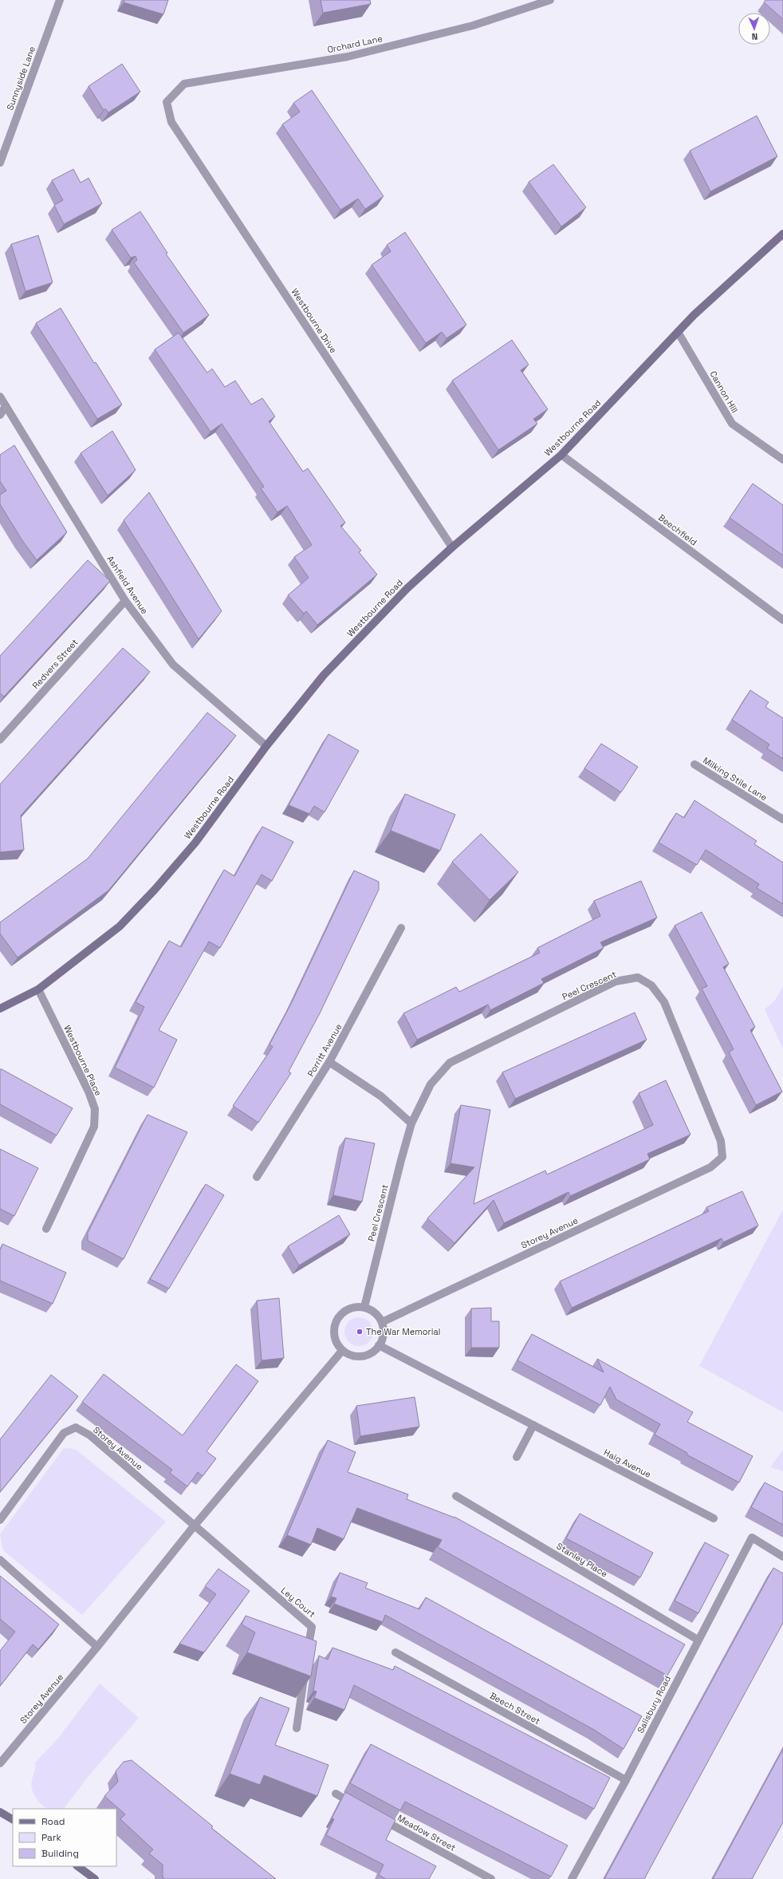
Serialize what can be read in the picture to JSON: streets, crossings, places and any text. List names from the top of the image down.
{
  "streets": {
    "street": [
      "Orchard Lane",
      "Sunnyside Lane",
      "Westbourne Drive",
      "Cannon Hill",
      "Westbourne Road",
      "Beechfield",
      "Ashfield Avenue",
      "Redvers Street",
      "Milking Stile Lane",
      "Peel Crescent",
      "Porritt Avenue",
      "Westbourne Place",
      "Storey Avenue",
      "Haig Avenue",
      "Stanley Place",
      "Ley Court",
      "Salisbury Road",
      "Beech Street",
      "Meadow Street"
    ]
  },
  "crossings": [
    ["Orchard Lane", "Westbourne Drive"],
    ["Westbourne Drive", "Westbourne Road"],
    ["Cannon Hill", "Westbourne Road"],
    ["Westbourne Road", "Beechfield"],
    ["Westbourne Road", "Ashfield Avenue"],
    ["Westbourne Road", "Westbourne Place"],
    ["Ashfield Avenue", "Redvers Street"],
    ["Peel Crescent", "Storey Avenue"],
    ["Peel Crescent", "Haig Avenue"],
    ["Storey Avenue", "Haig Avenue"],
    ["Storey Avenue", "Ley Court"],
    ["Stanley Place", "Salisbury Road"],
    ["Salisbury Road", "Beech Street"]
  ],
  "places": ["The War Memorial"],
  "legend": ["Road", "Park", "Building"],
  "north": "bottom"
}
